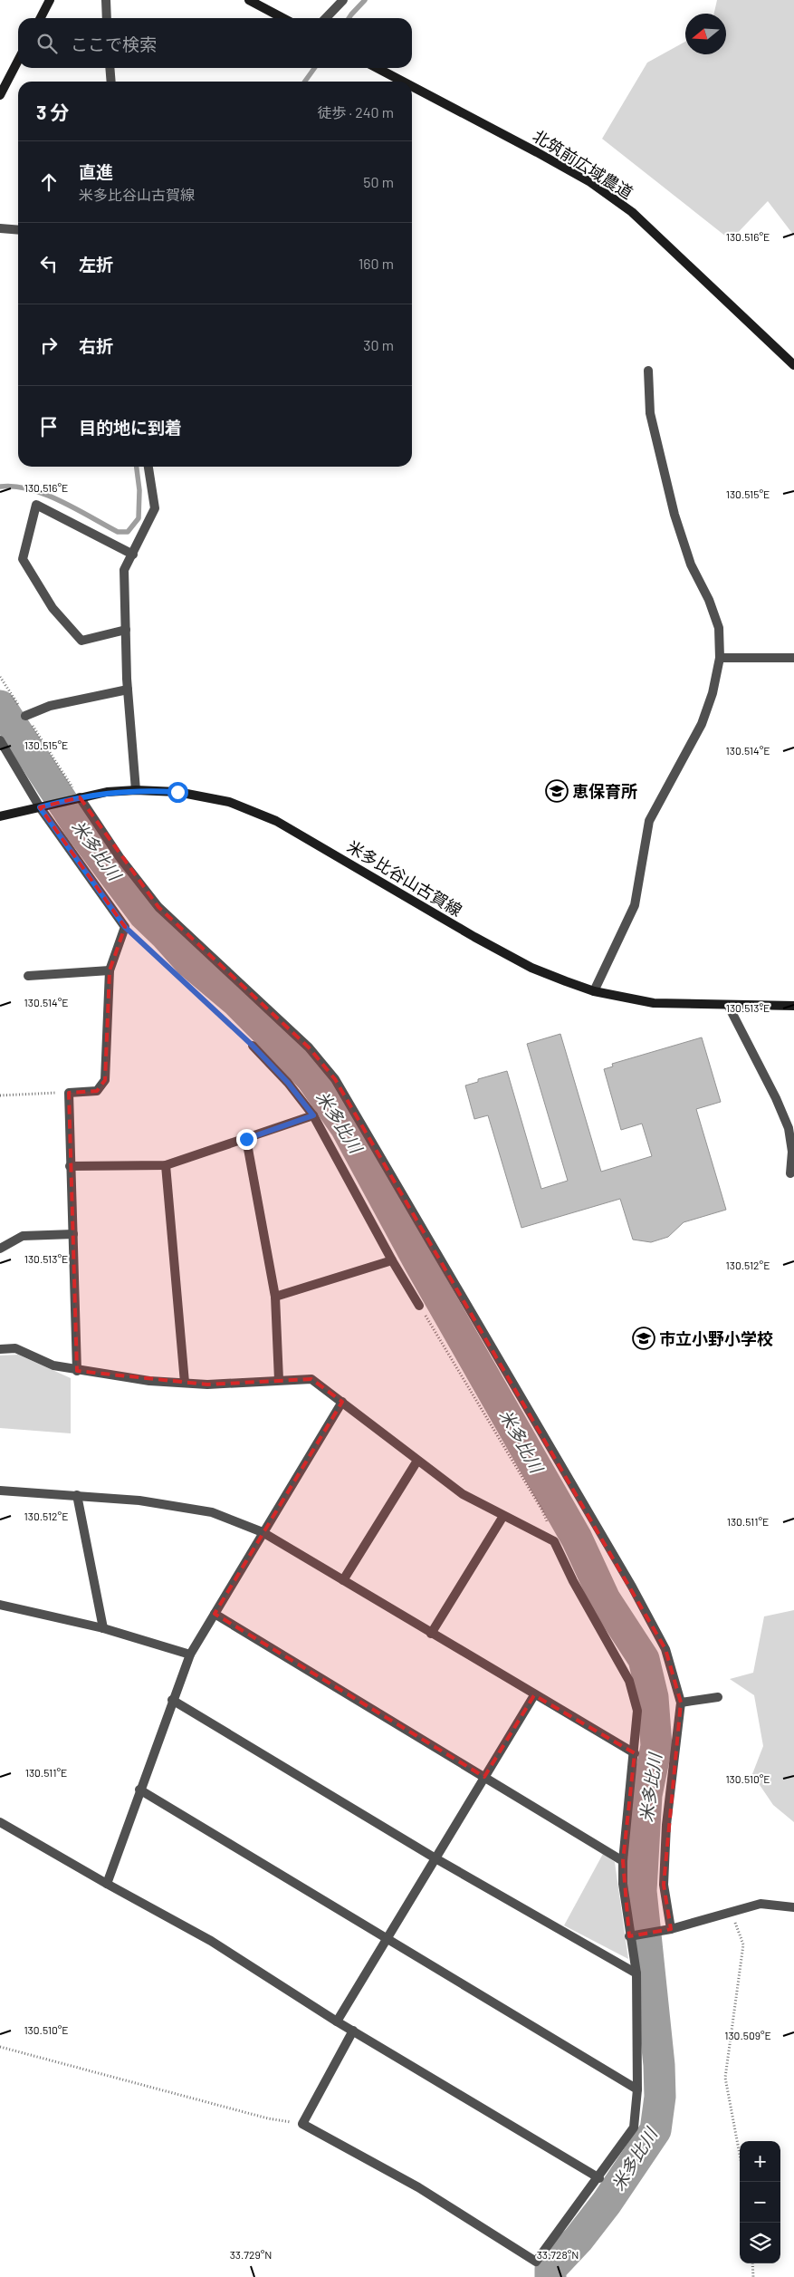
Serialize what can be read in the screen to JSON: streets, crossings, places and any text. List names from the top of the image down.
{
  "streets": {
    "main road": ["北筑前広域農道", "米多比谷山古賀線"]
  },
  "water": ["米多比川"],
  "places": {
    "school or university": ["恵保育所", "市立小野小学校"]
  },
  "north": "left",
  "page": {
    "search": "ここで検索",
    "heading": ["3 分", "徒歩 · 240 m"],
    "list": [
      ["直進", "米多比谷山古賀線", "50 m"],
      ["左折", "160 m"],
      ["右折", "30 m"],
      "目的地に到着"
    ],
    "map_buttons": ["+", "−"]
  },
  "coordinates": [
    "130.516°E",
    "130.515°E",
    "130.514°E",
    "130.513°E",
    "130.512°E",
    "130.511°E",
    "130.510°E",
    "130.509°E",
    "33.729°N",
    "33.728°N"
  ]
}
